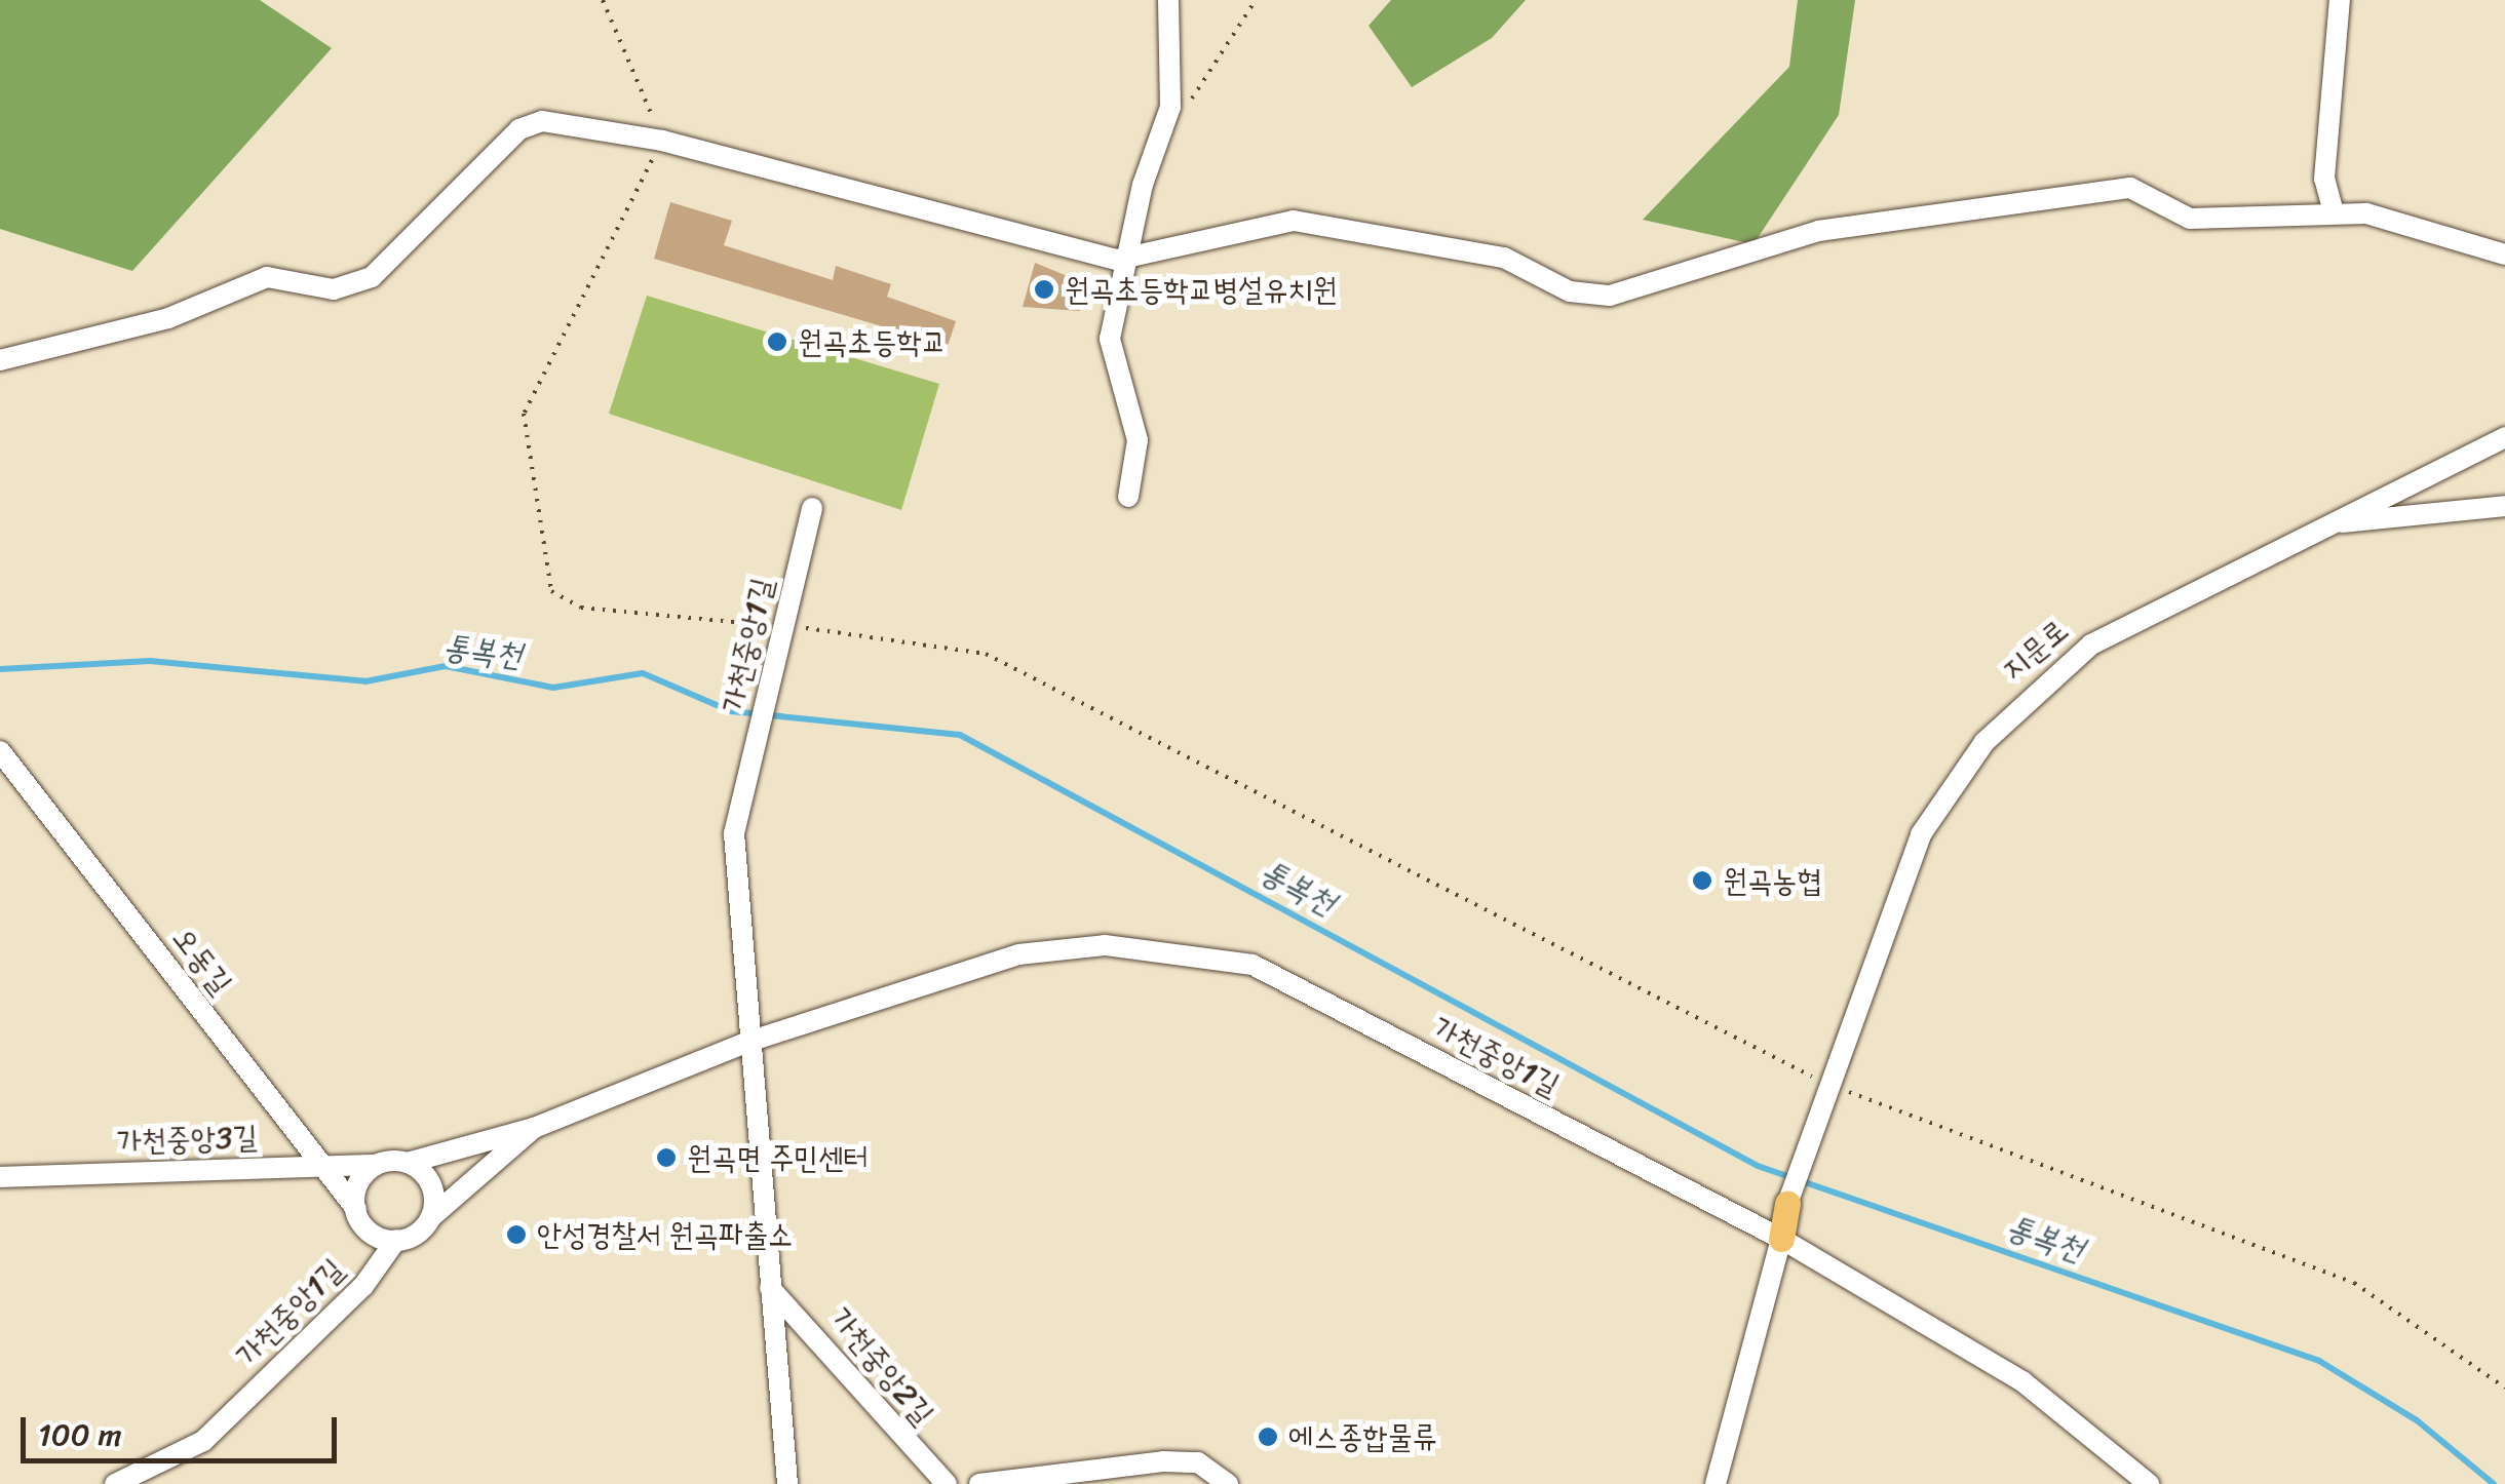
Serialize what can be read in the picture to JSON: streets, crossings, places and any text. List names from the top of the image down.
{
  "streets": {
    "street": [
      "가천중앙1길",
      "지문로",
      "오동길",
      "가천중앙3길",
      "가천중앙2길"
    ]
  },
  "crossings": [
    ["가천중앙1길", "오동길"],
    ["가천중앙1길", "가천중앙3길"],
    ["오동길", "가천중앙3길"]
  ],
  "water": ["통복천"],
  "places": [
    "원곡초등학교병설유치원",
    "원곡초등학교",
    "원곡농협",
    "원곡면 주민센터",
    "안성경찰서 원곡파출소",
    "에스종합물류"
  ],
  "scale_bar": "100 m"
}
